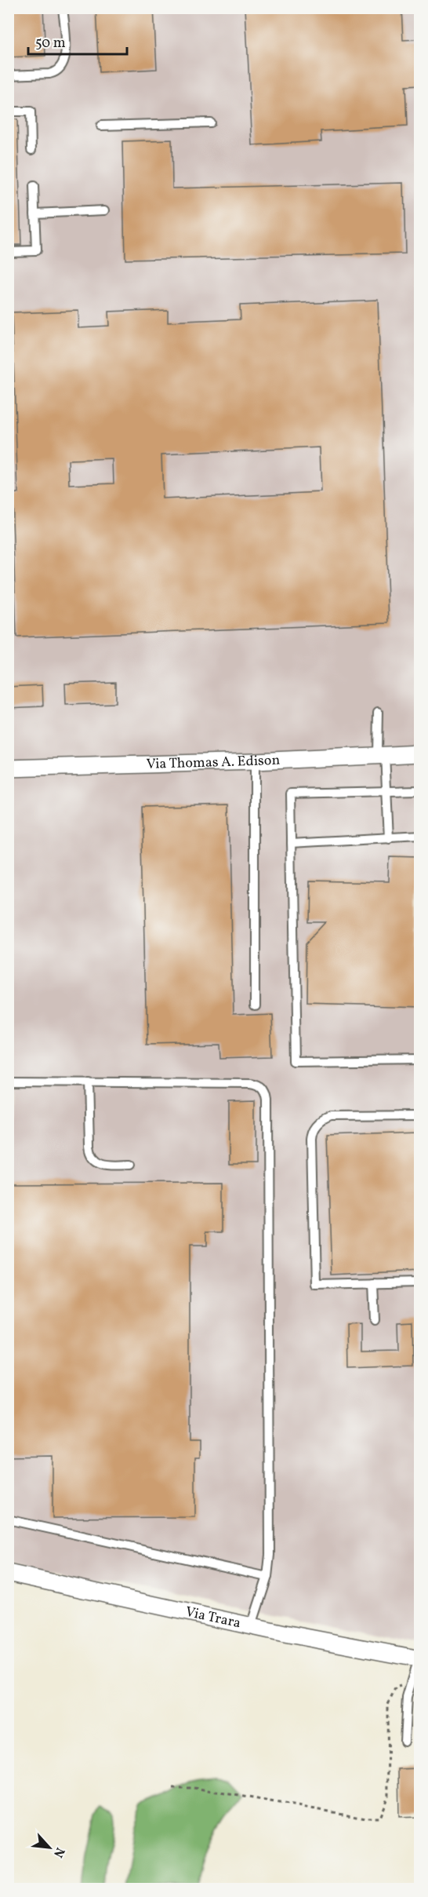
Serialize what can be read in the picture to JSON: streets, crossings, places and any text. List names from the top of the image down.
{
  "streets": {
    "street": ["Via Thomas A. Edison", "Via Trara"]
  },
  "scale_bar": "50 m",
  "north": "bottom right"
}
